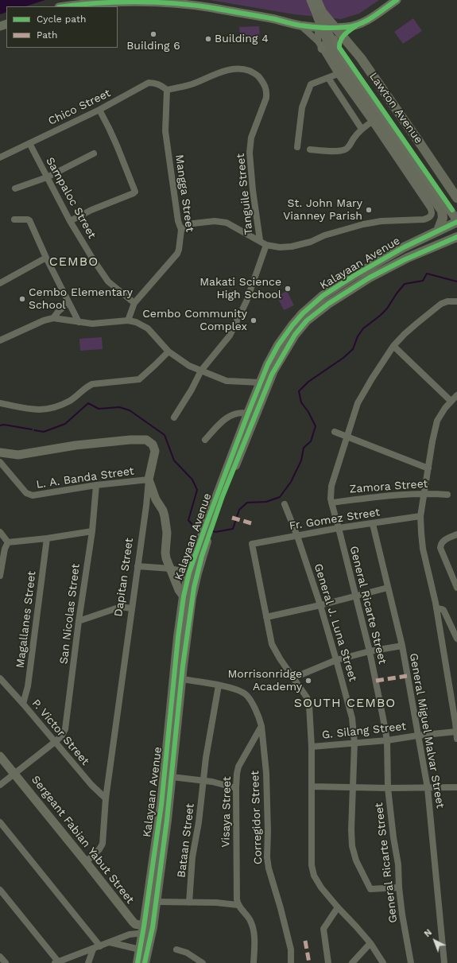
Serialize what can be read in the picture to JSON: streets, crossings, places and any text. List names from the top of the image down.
{
  "streets": {
    "main road": [
      "Lawton Avenue",
      "Kalayaan Avenue",
      "Dapitan Street",
      "Sergeant Fabian Yabut Street"
    ],
    "street": [
      "Chico Street",
      "Mangga Street",
      "Tanguile Street",
      "Sampaloc Street",
      "L. A. Banda Street",
      "Zamora Street",
      "Fr. Gomez Street",
      "General Ricarte Street",
      "San Nicolas Street",
      "Magallanes Street",
      "General J. Luna Street",
      "G. Silang Street",
      "General Miguel Malvar Street",
      "P. Victor Street",
      "Visaya Street",
      "Corregidor Street",
      "Bataan Street"
    ]
  },
  "crossings": [
    ["Chico Street", "Mangga Street"],
    ["Chico Street", "Tanguile Street"],
    ["Chico Street", "Sampaloc Street"],
    ["Lawton Avenue", "Kalayaan Avenue"],
    ["Mangga Street", "Tanguile Street"],
    ["Mangga Street", "Sampaloc Street"],
    ["Kalayaan Avenue", "Sergeant Fabian Yabut Street"],
    ["L. A. Banda Street", "Dapitan Street"],
    ["L. A. Banda Street", "San Nicolas Street"],
    ["Zamora Street", "General Ricarte Street"],
    ["Fr. Gomez Street", "General Ricarte Street"],
    ["Fr. Gomez Street", "General J. Luna Street"],
    ["Fr. Gomez Street", "General Miguel Malvar Street"],
    ["Dapitan Street", "P. Victor Street"],
    ["Dapitan Street", "Sergeant Fabian Yabut Street"],
    ["General Ricarte Street", "General J. Luna Street"],
    ["General Ricarte Street", "G. Silang Street"],
    ["San Nicolas Street", "P. Victor Street"],
    ["San Nicolas Street", "Sergeant Fabian Yabut Street"],
    ["Magallanes Street", "P. Victor Street"],
    ["General J. Luna Street", "G. Silang Street"],
    ["G. Silang Street", "General Miguel Malvar Street"],
    ["Visaya Street", "Corregidor Street"]
  ],
  "districts": ["CEMBO", "SOUTH CEMBO"],
  "places": [
    "Building 6",
    "Building 4",
    "St. John Mary Vianney Parish",
    "Makati Science High School",
    "Cembo Elementary School",
    "Cembo Community Complex",
    "Morrisonridge Academy"
  ],
  "legend": ["Cycle path", "Path"],
  "north": "top left"
}
